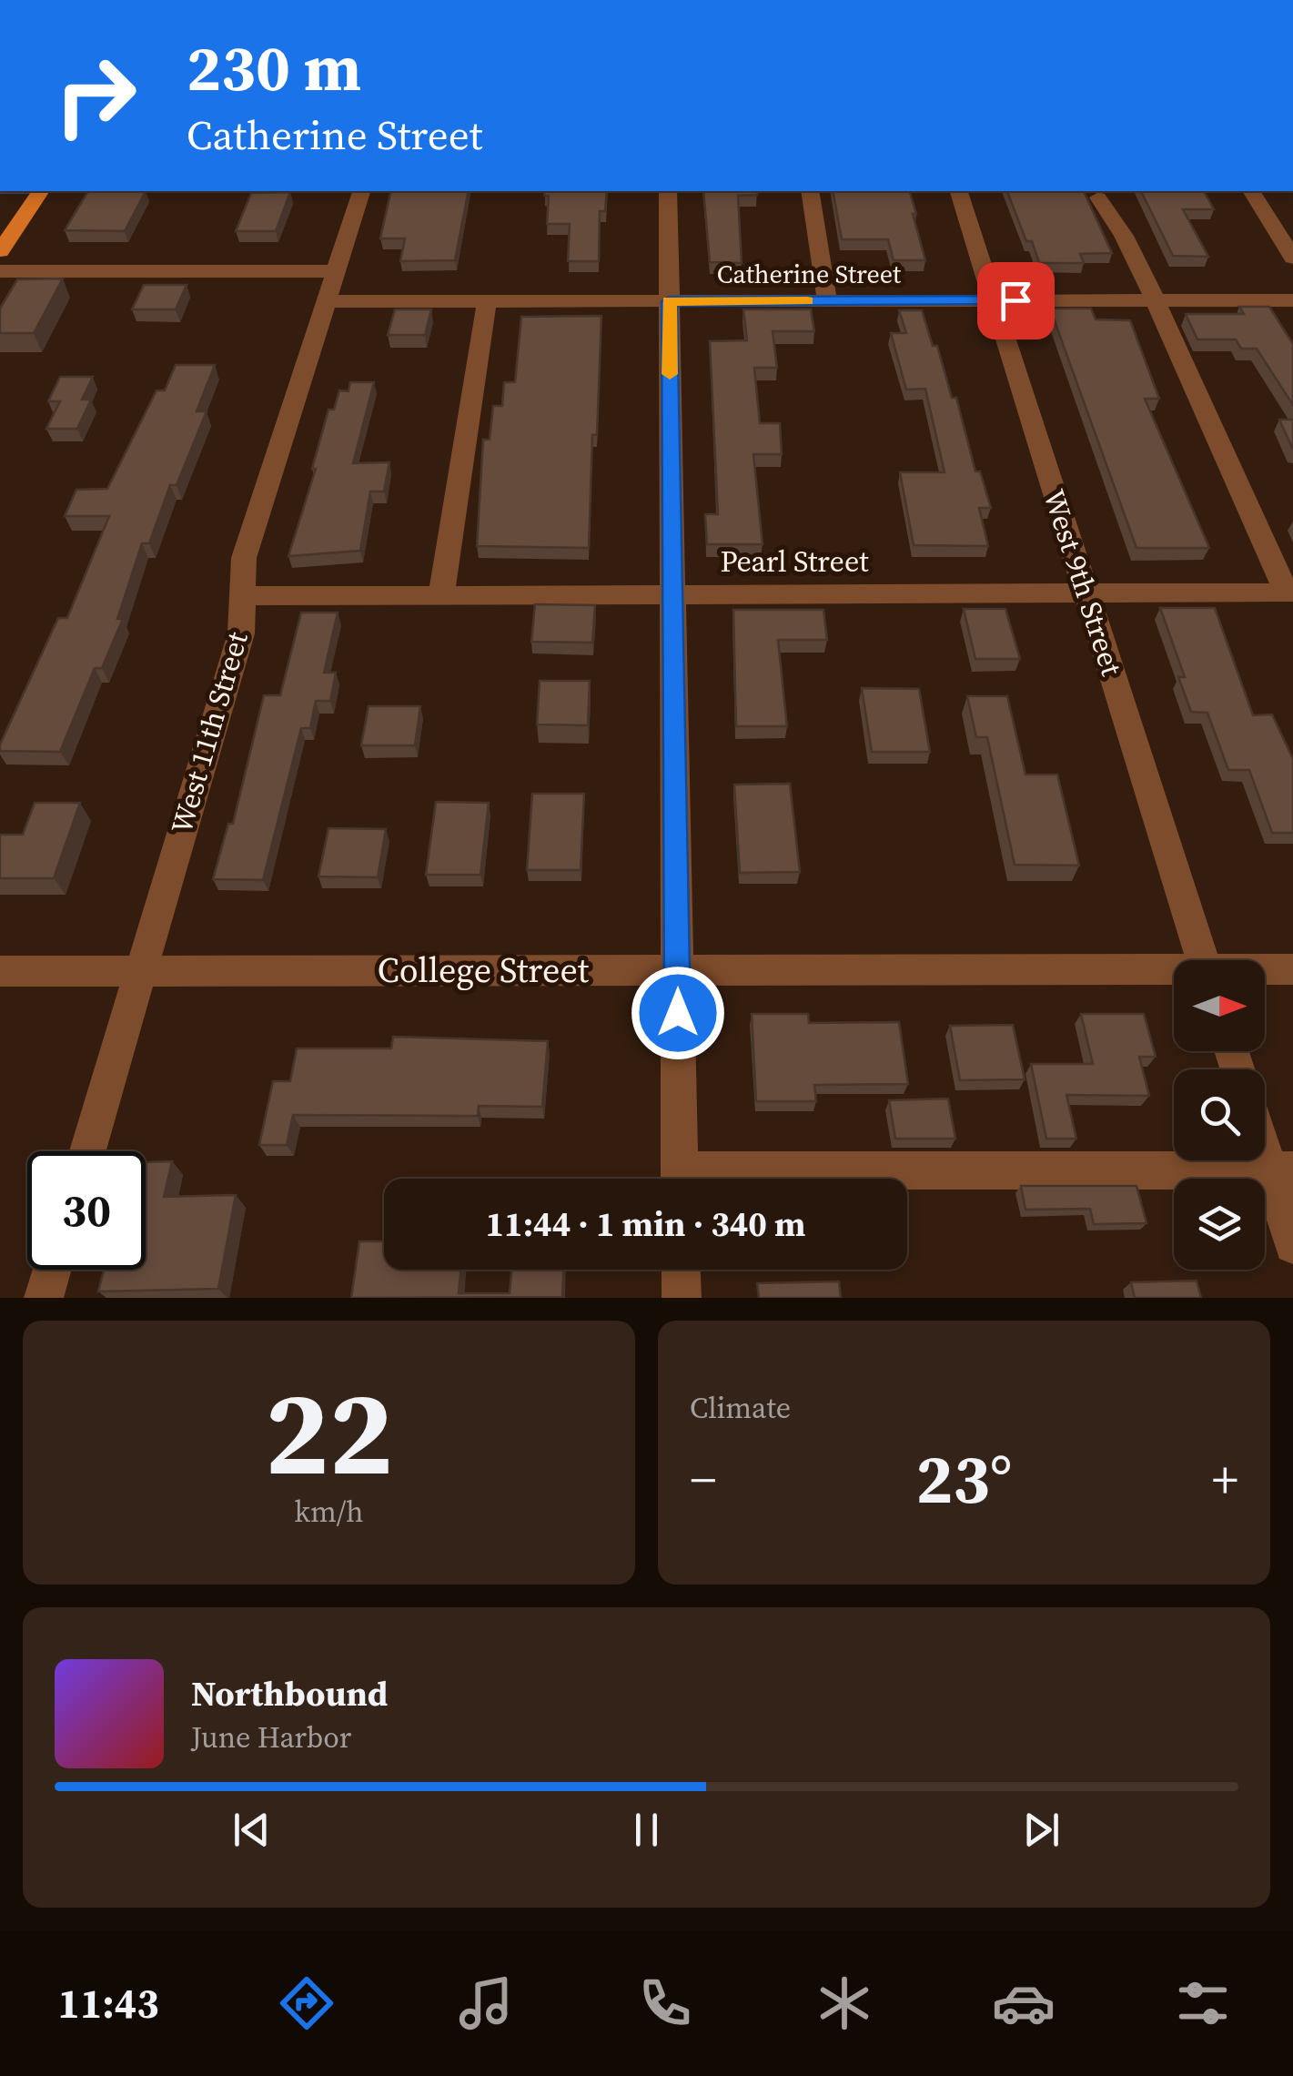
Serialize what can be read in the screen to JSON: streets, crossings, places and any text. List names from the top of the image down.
{
  "streets": {
    "street": [
      "Catherine Street",
      "Pearl Street",
      "West 9th Street",
      "West 11th Street",
      "College Street"
    ]
  },
  "crossings": [
    ["Catherine Street", "West 9th Street"],
    ["Catherine Street", "West 11th Street"],
    ["Pearl Street", "West 9th Street"],
    ["Pearl Street", "West 11th Street"],
    ["West 11th Street", "College Street"]
  ],
  "north": "right",
  "page": {
    "turn": ["230 m", "Catherine Street"],
    "limit": "30",
    "trip": "11:44 · 1 min · 340 m",
    "tile": [
      ["22", "km/h"],
      "Climate"
    ],
    "heat": ["−", "23°", "+"],
    "song": ["Northbound", "June Harbor"],
    "tabs": "11:43"
  }
}
